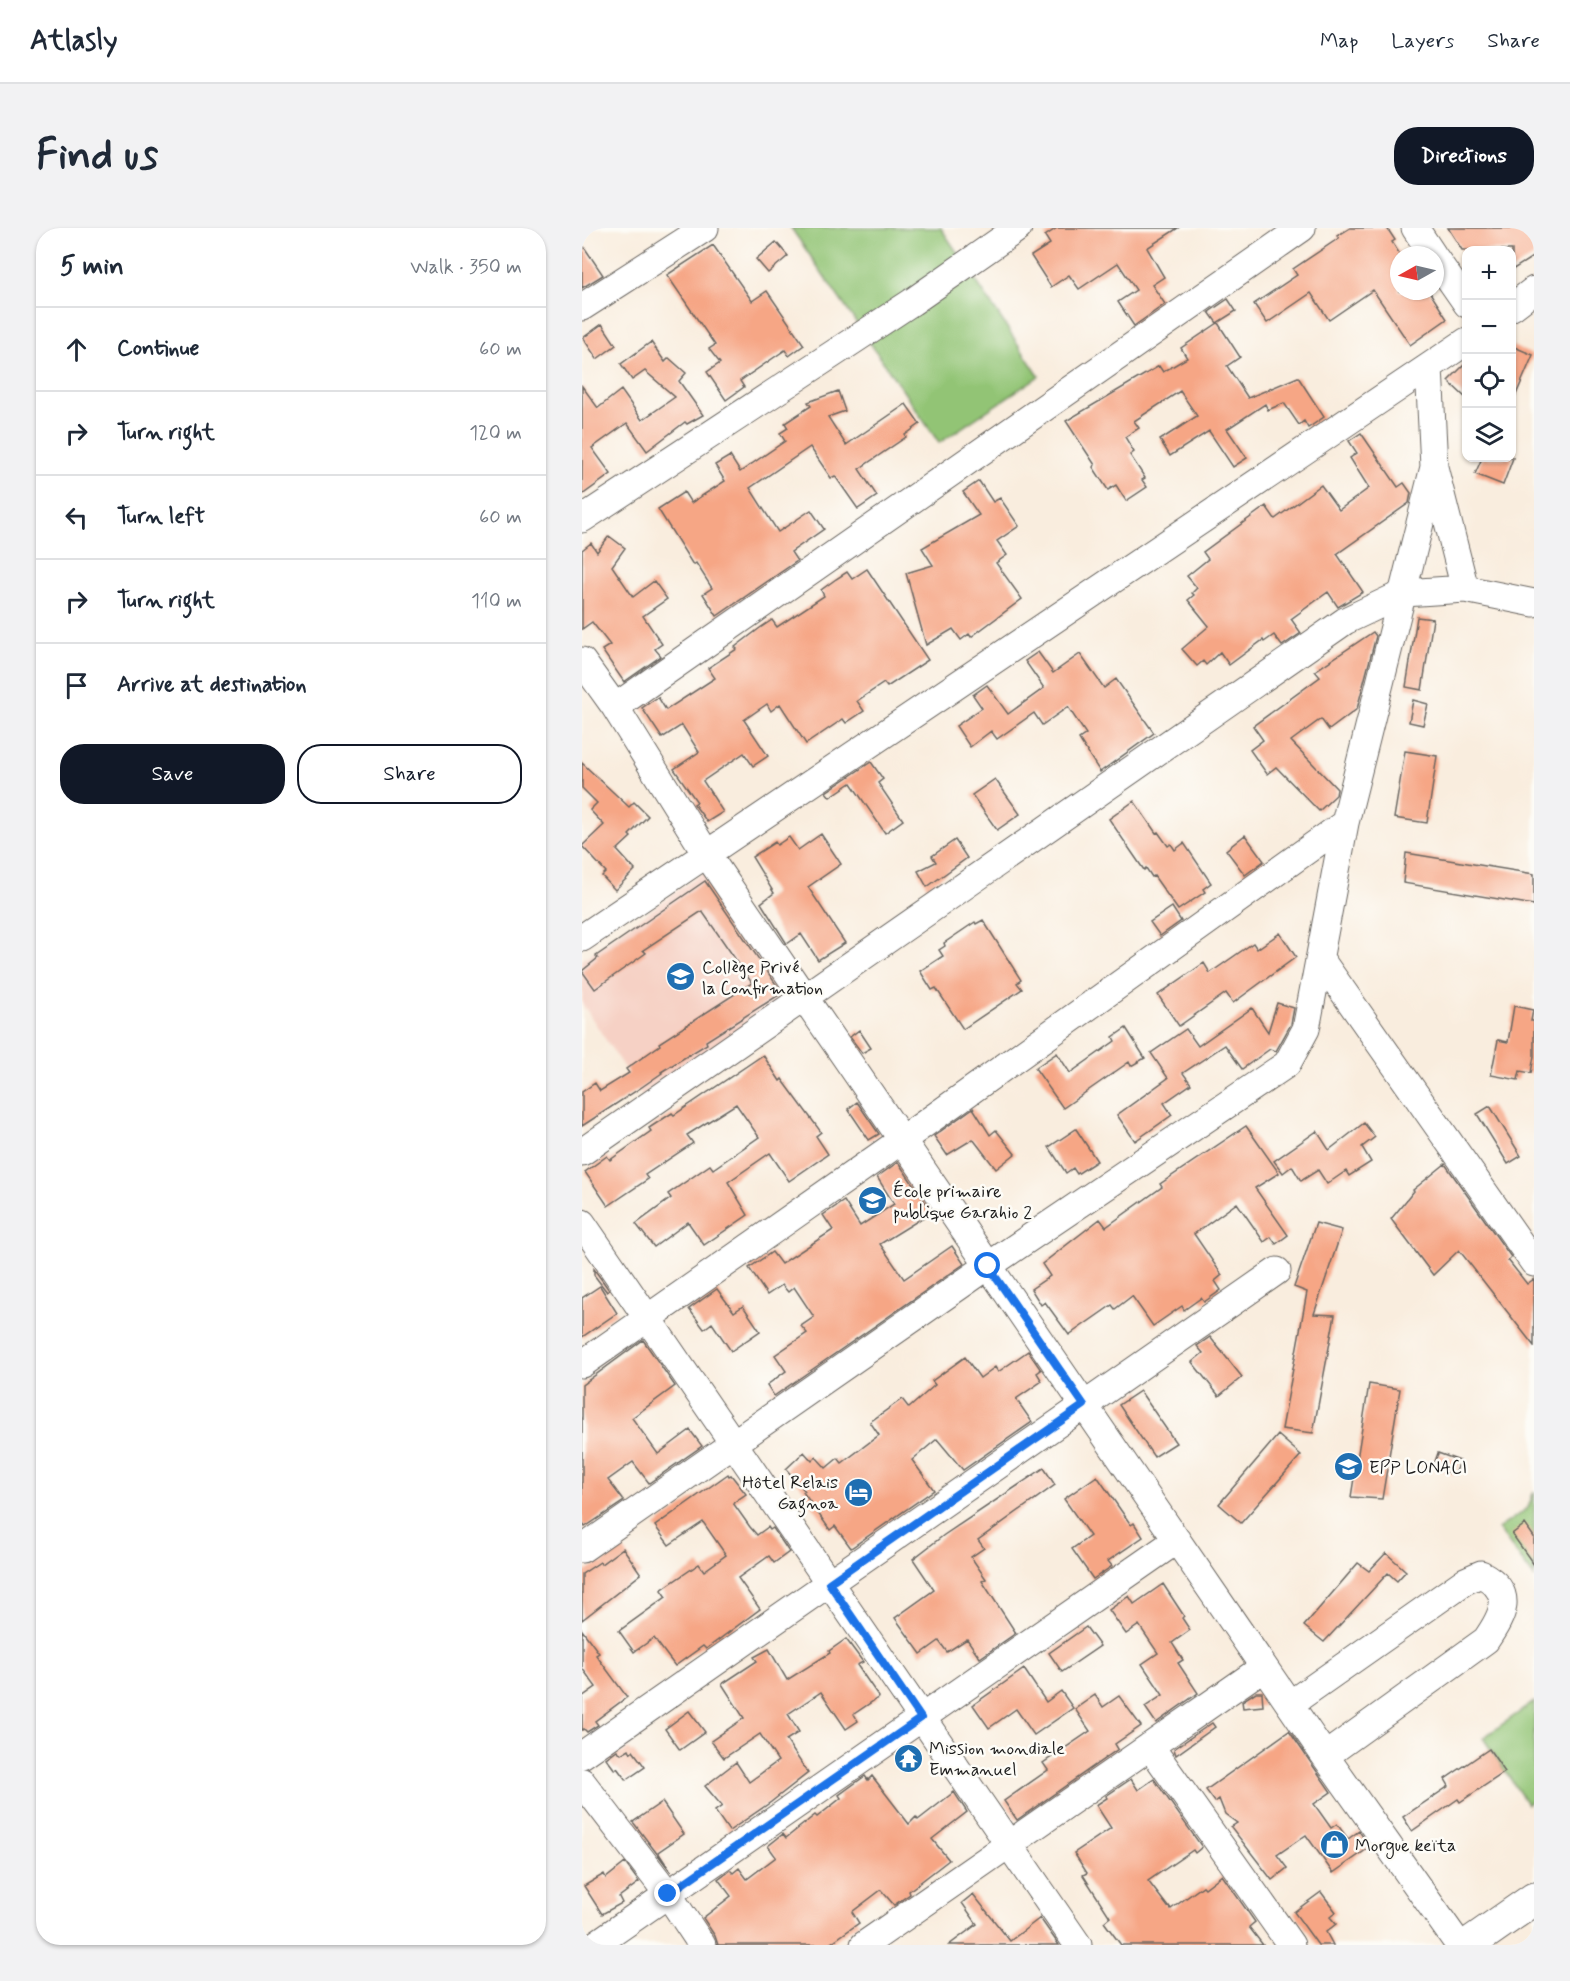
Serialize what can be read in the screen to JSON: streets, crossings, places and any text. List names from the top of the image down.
{
  "places": {
    "school or university": ["Collège Privé la Confirmation", "École primaire publique Garahio 2", "EPP LONACI"],
    "hotel": ["Hôtel Relais Gagnoa"],
    "temple": ["Mission mondiale Emmanuel"],
    "shop": ["Morgue keïta"]
  },
  "north": "left",
  "page": {
    "header": "Atlasly",
    "nav": ["Map", "Layers", "Share"],
    "buttons": [
      "Directions",
      ["Save", "Share"]
    ],
    "title": "Find us",
    "heading": ["5 min", "Walk · 350 m"],
    "map_buttons": ["+", "−"],
    "list": [
      ["Continue", "60 m"],
      ["Turn right", "120 m"],
      ["Turn left", "60 m"],
      ["Turn right", "110 m"],
      "Arrive at destination"
    ]
  }
}
